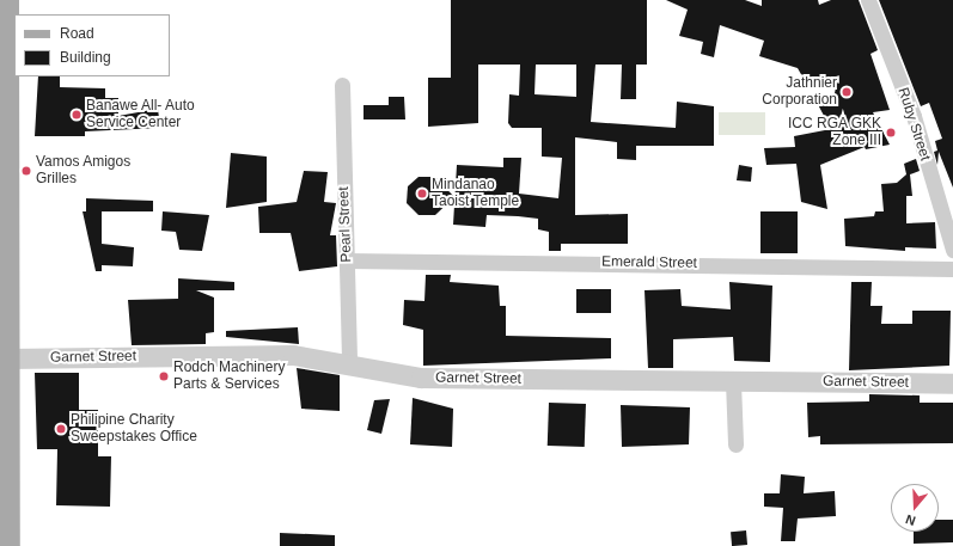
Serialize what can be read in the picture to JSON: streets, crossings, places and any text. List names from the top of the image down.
{
  "streets": {
    "street": [
      "Ruby Street",
      "Pearl Street",
      "Emerald Street",
      "Garnet Street"
    ]
  },
  "crossings": [
    ["Pearl Street", "Emerald Street"],
    ["Pearl Street", "Garnet Street"]
  ],
  "places": [
    "Jathnier Corporation",
    "Banawe All- Auto Service Center",
    "ICC RGA GKK Zone III",
    "Vamos Amigos Grilles",
    "Mindanao Taoist Temple",
    "Rodch Machinery Parts & Services",
    "Philipine Charity Sweepstakes Office"
  ],
  "legend": ["Road", "Building"],
  "north": "bottom"
}
